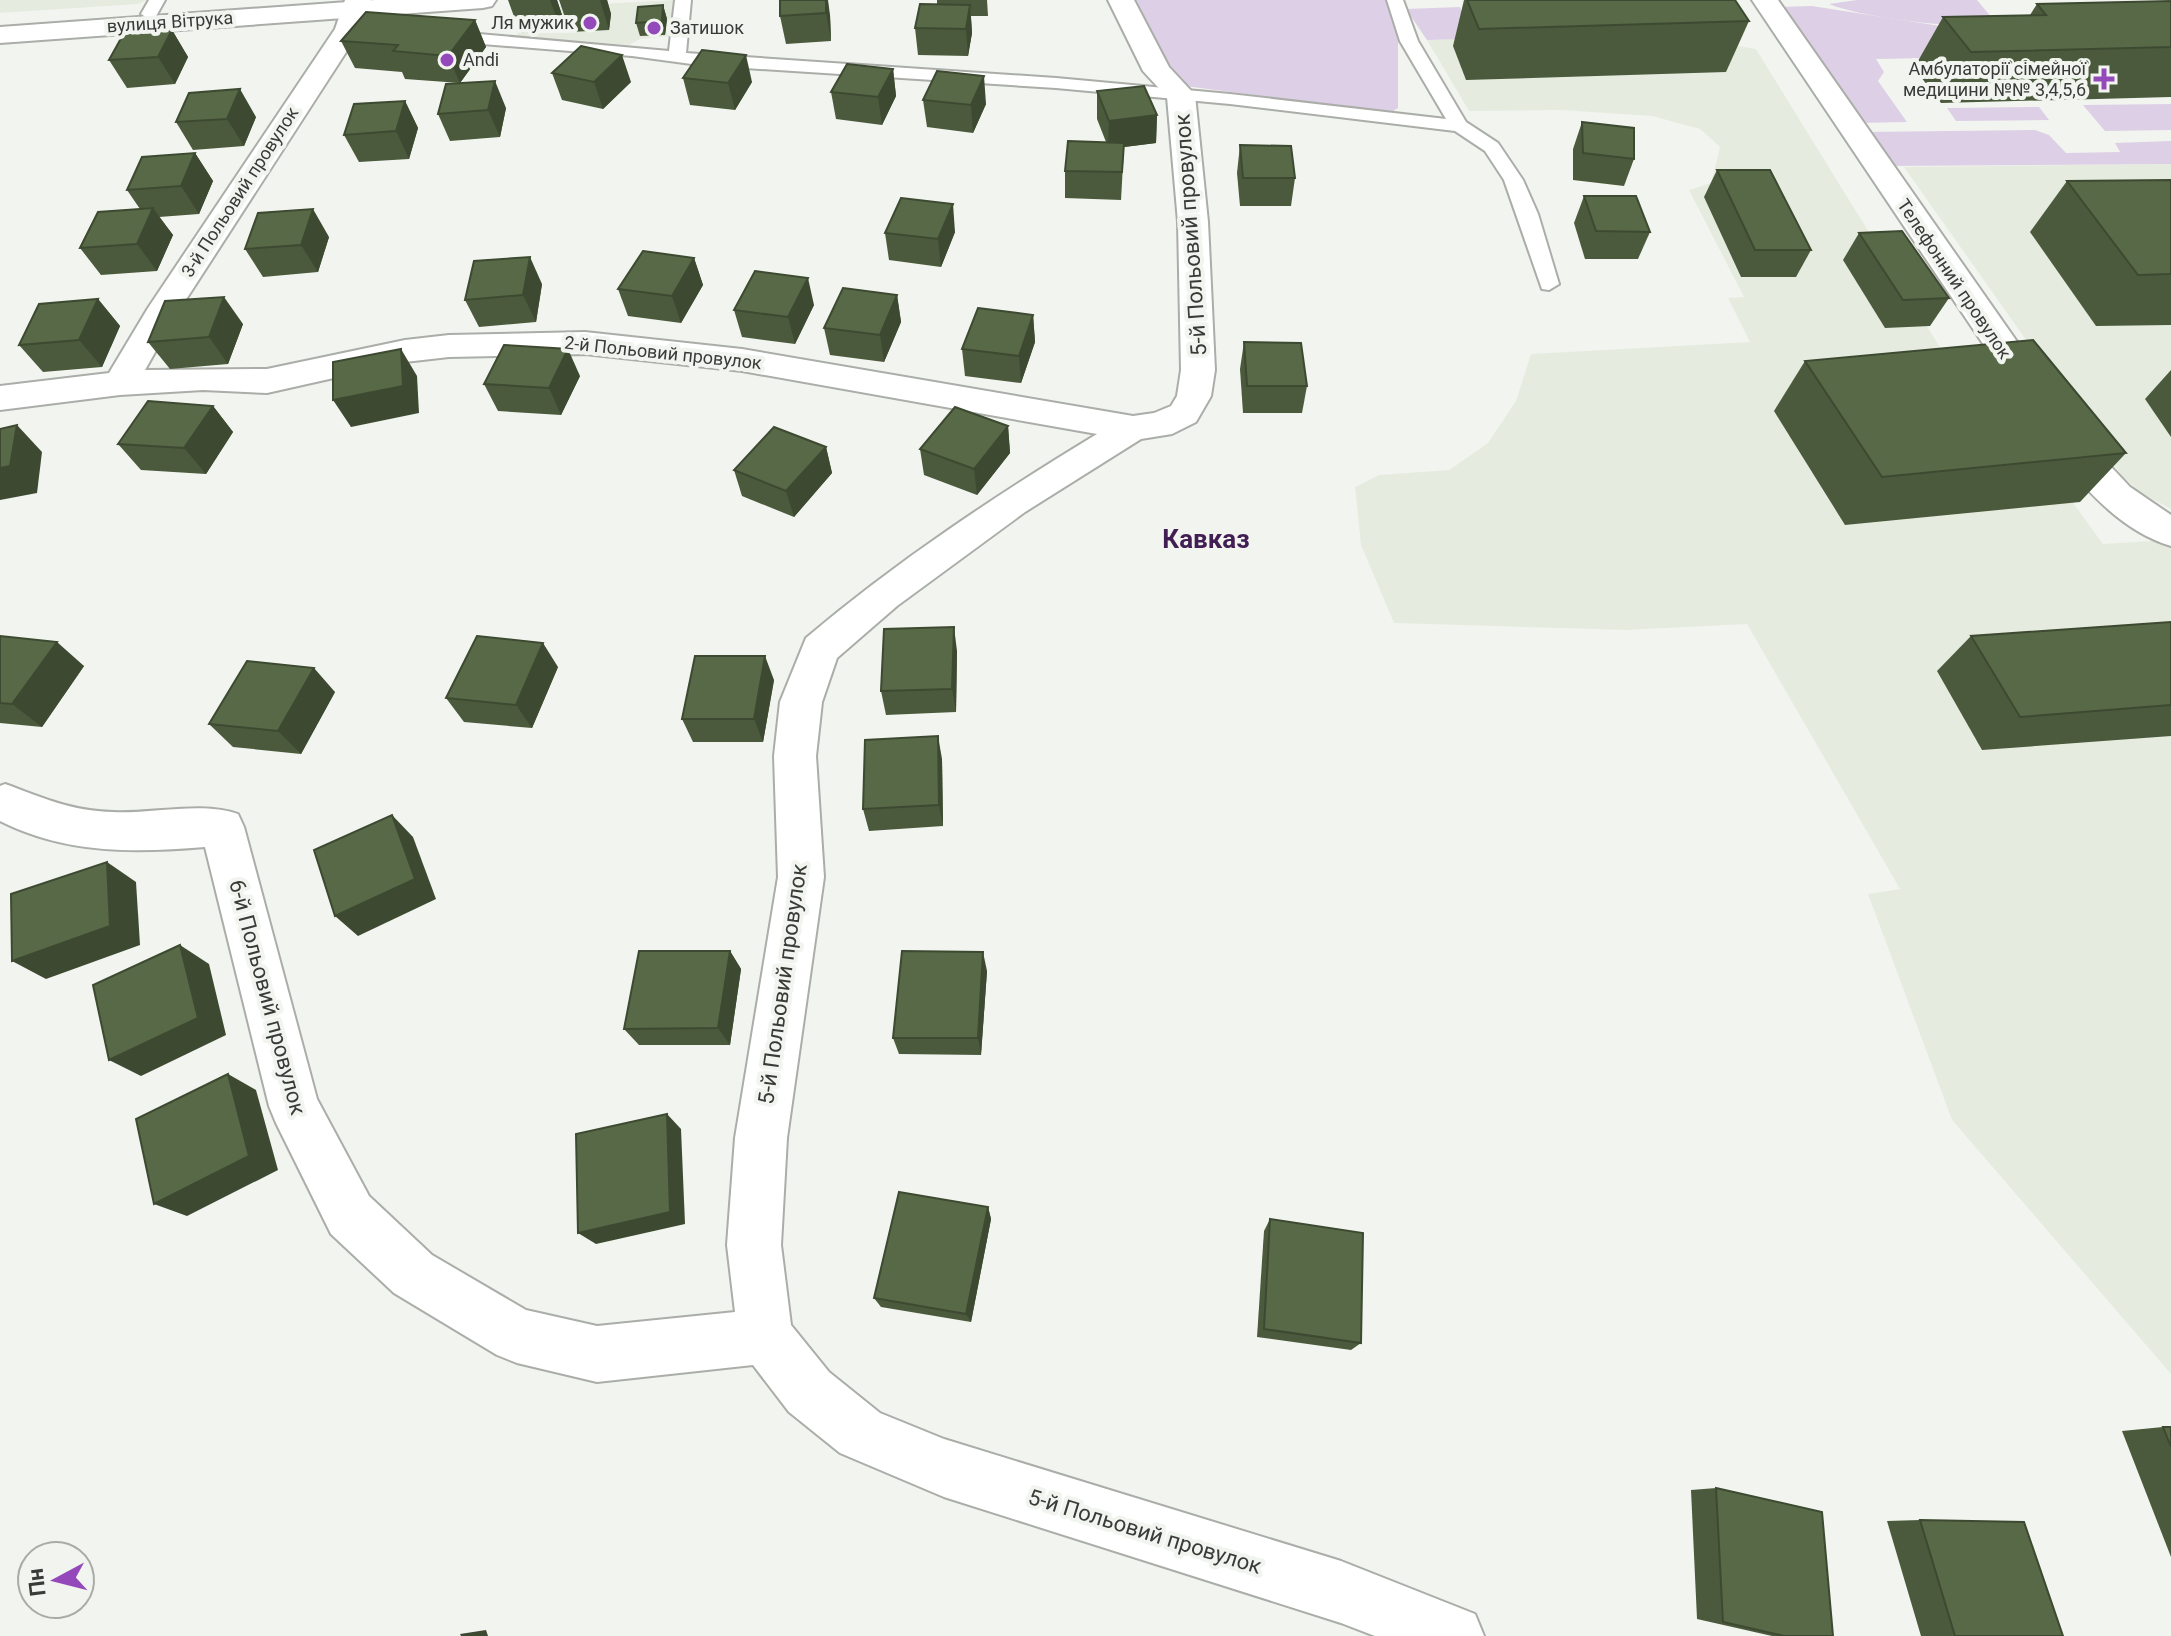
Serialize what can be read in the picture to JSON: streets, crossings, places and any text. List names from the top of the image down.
{
  "streets": {
    "street": [
      "вулиця Вітрука",
      "3-й Польовий провулок",
      "5-й Польовий провулок",
      "Телефонний провулок",
      "2-й Польовий провулок",
      "6-й Польовий провулок"
    ]
  },
  "crossings": [
    ["вулиця Вітрука", "3-й Польовий провулок"],
    ["3-й Польовий провулок", "2-й Польовий провулок"],
    ["5-й Польовий провулок", "2-й Польовий провулок"],
    ["5-й Польовий провулок", "6-й Польовий провулок"]
  ],
  "districts": ["Кавказ"],
  "places": {
    "other": ["Ля мужик", "Затишок", "Andi"],
    "health": ["Амбулаторії сімейної медицини №№ 3,4,5,6"]
  },
  "north": "left"
}
